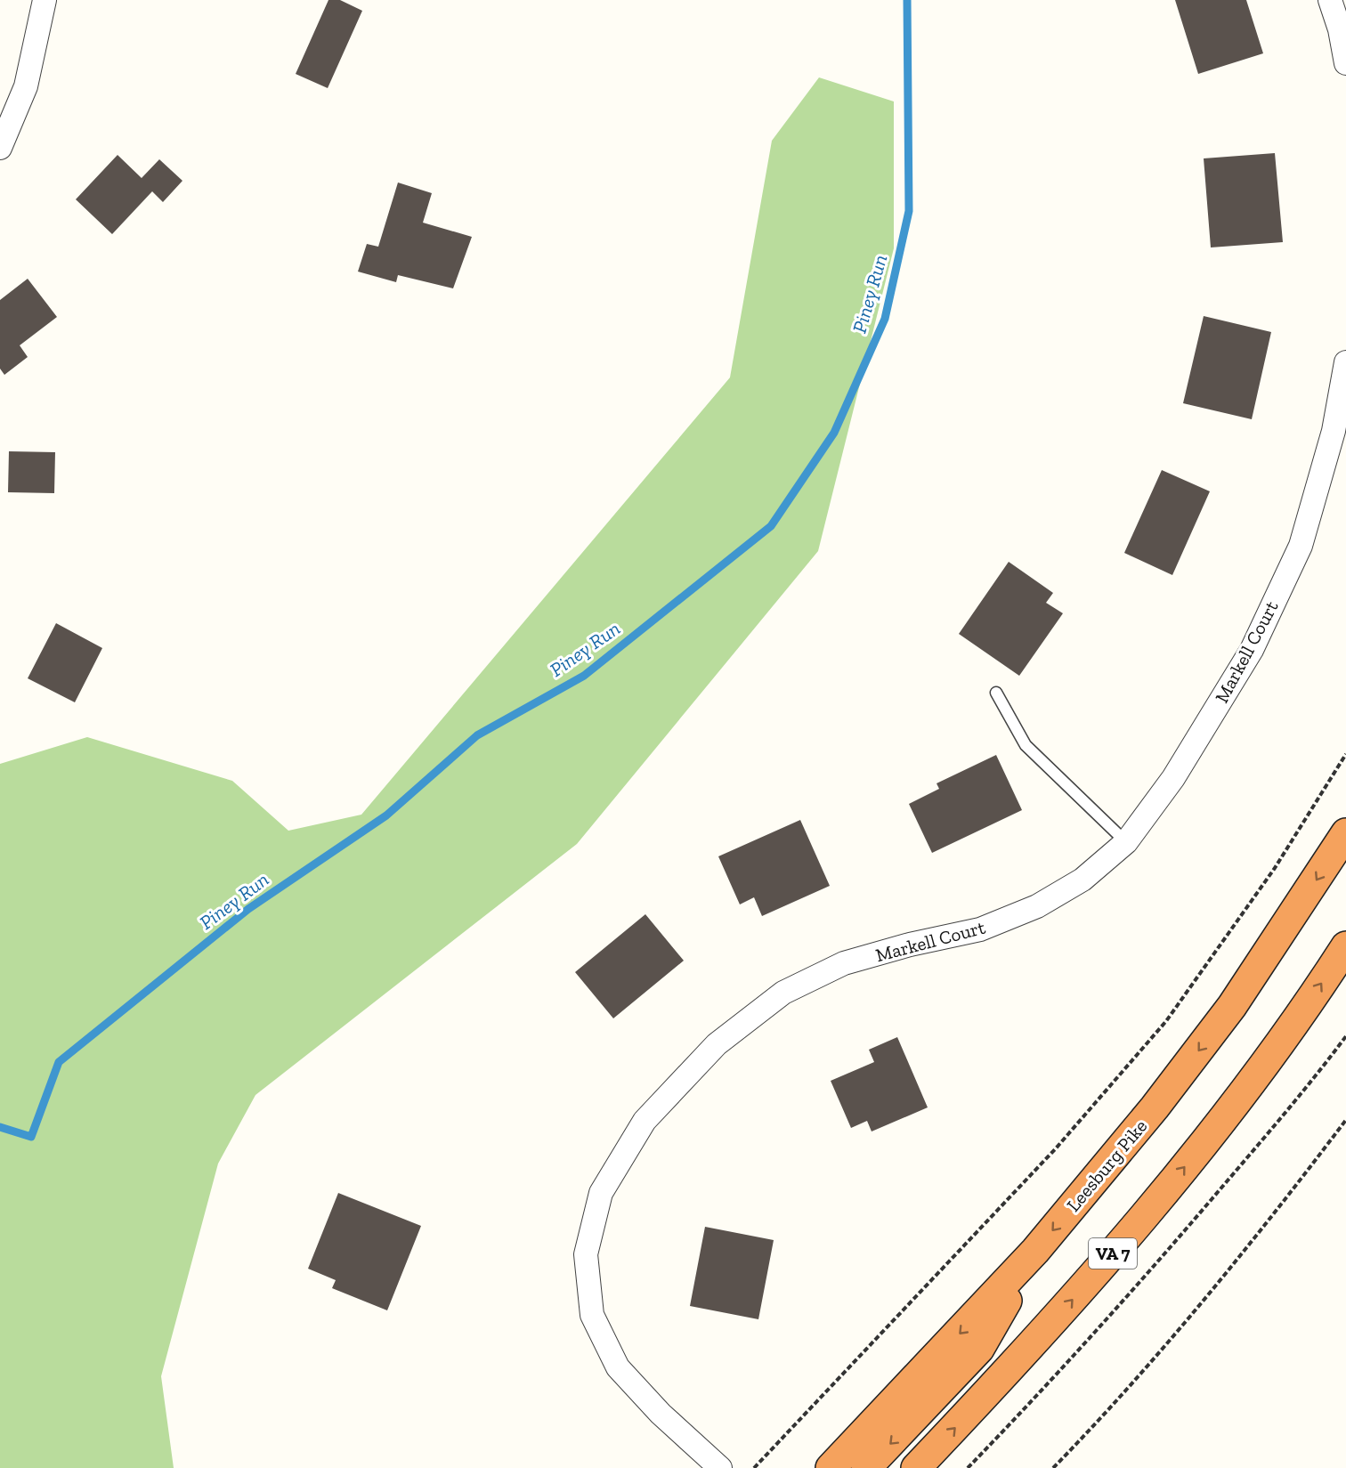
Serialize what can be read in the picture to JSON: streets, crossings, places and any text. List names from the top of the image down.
{
  "streets": {
    "highway": ["Leesburg Pike", "VA 7"],
    "street": ["Markell Court"]
  },
  "water": ["Piney Run"]
}
